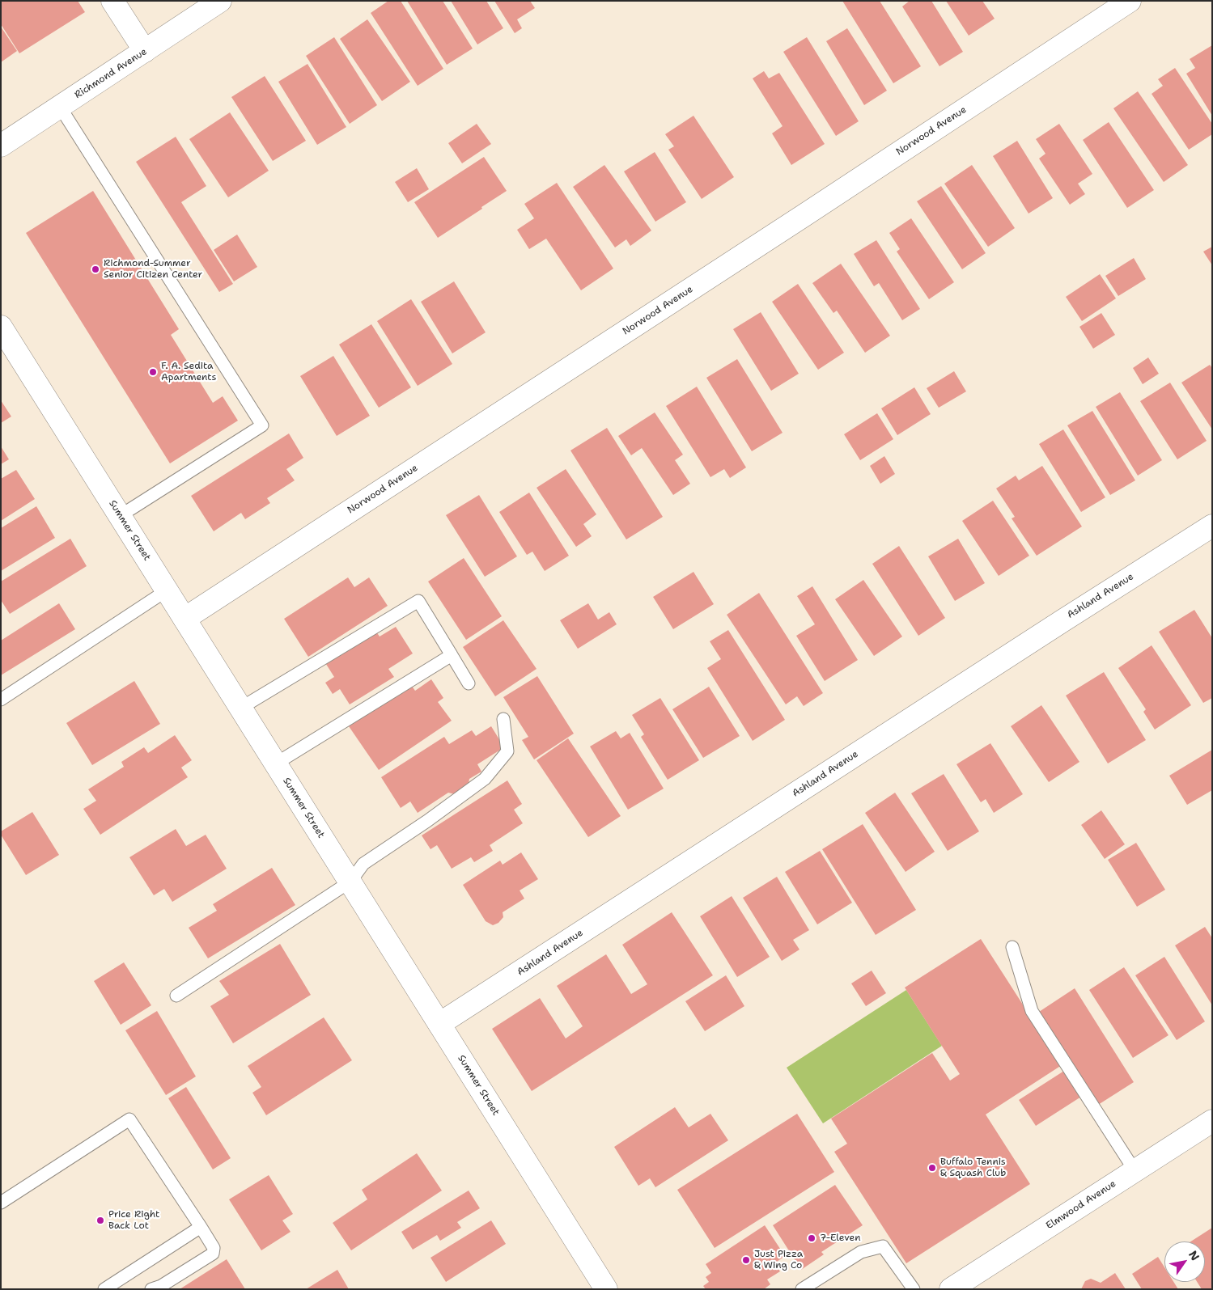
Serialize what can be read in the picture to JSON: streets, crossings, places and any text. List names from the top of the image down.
{
  "streets": {
    "street": [
      "Richmond Avenue",
      "Norwood Avenue",
      "Summer Street",
      "Ashland Avenue",
      "Elmwood Avenue"
    ]
  },
  "crossings": [
    ["Norwood Avenue", "Summer Street"],
    ["Summer Street", "Ashland Avenue"]
  ],
  "places": [
    "Richmond-Summer Senior Citizen Center",
    "F. A. Sedita Apartments",
    "Buffalo Tennis & Squash Club",
    "Price Right Back Lot",
    "7-Eleven",
    "Just Pizza & Wing Co"
  ],
  "north": "top right"
}
